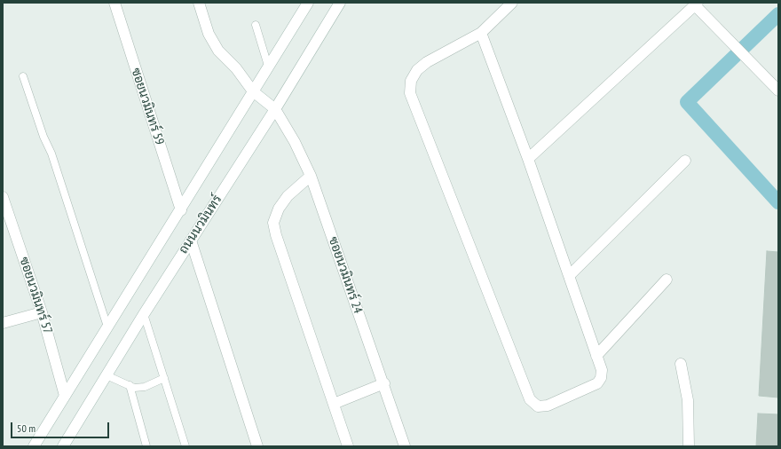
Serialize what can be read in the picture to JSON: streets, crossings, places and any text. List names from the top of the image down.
{
  "streets": {
    "street": [
      "ซอยนวมินทร์ 59",
      "ถนนนวมินทร์",
      "ซอยนวมินทร์ 24",
      "ซอยนวมินทร์ 57"
    ]
  },
  "crossings": [
    ["ซอยนวมินทร์ 59", "ถนนนวมินทร์"],
    ["ถนนนวมินทร์", "ซอยนวมินทร์ 24"],
    ["ถนนนวมินทร์", "ซอยนวมินทร์ 57"]
  ],
  "scale_bar": "50 m"
}
